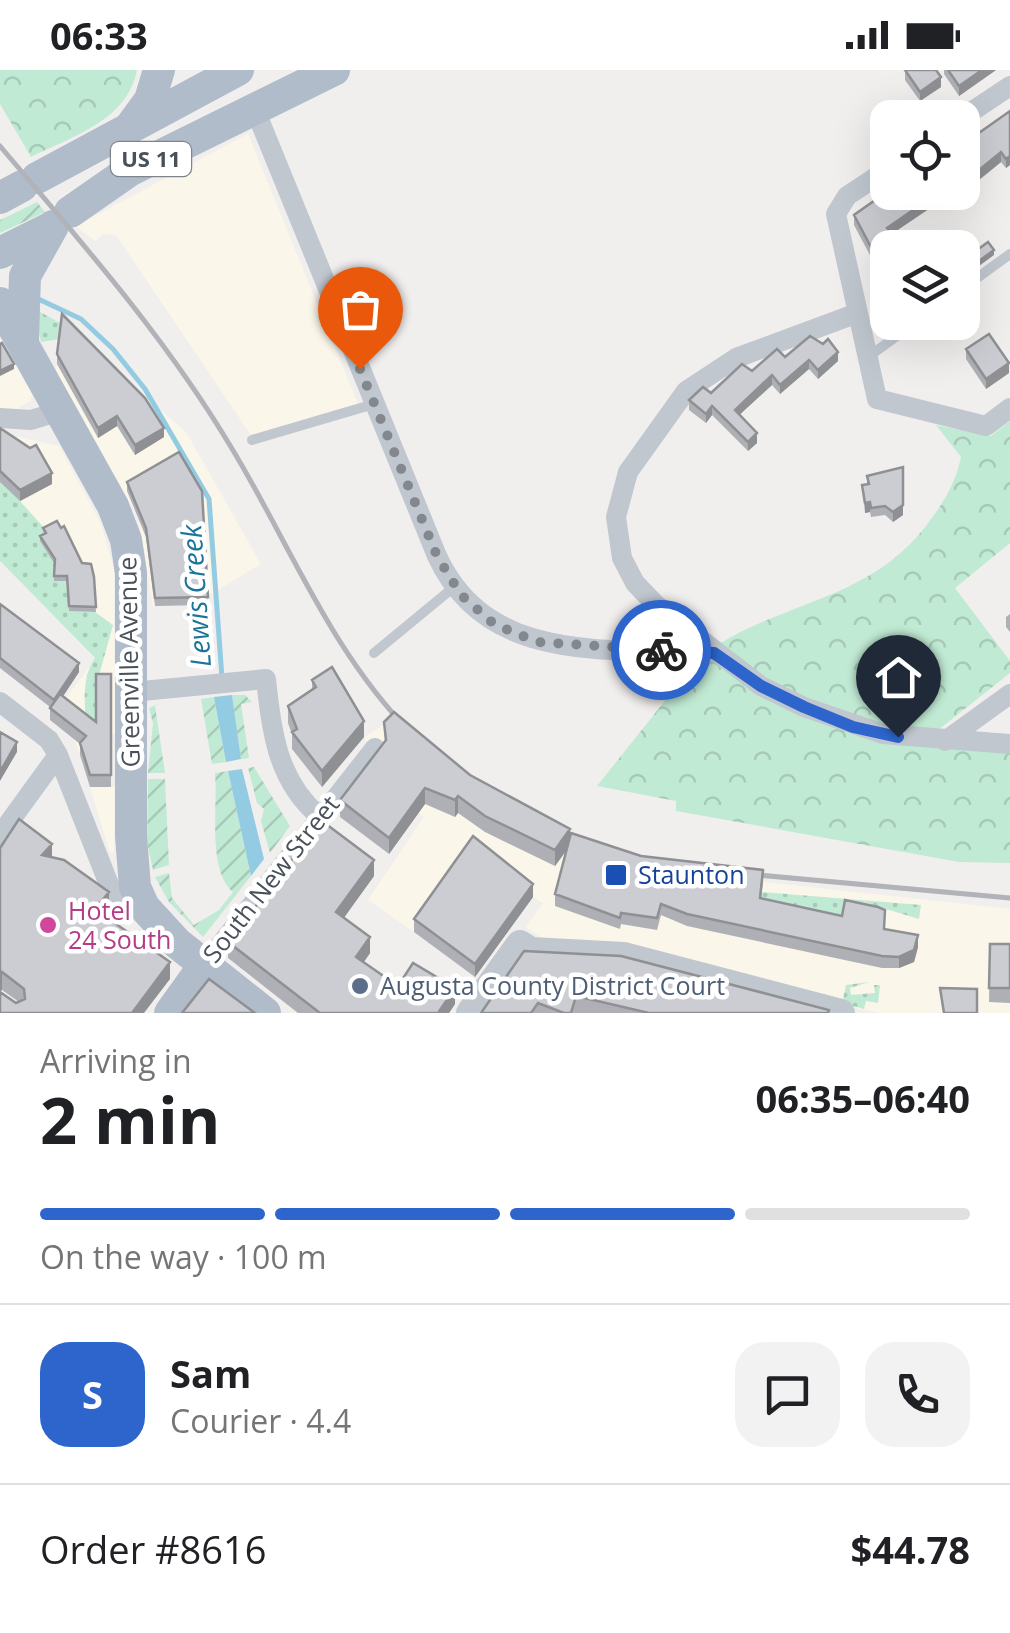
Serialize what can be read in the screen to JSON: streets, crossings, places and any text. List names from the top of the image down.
{
  "streets": {
    "main road": ["US 11", "Greenville Avenue", "South New Street"]
  },
  "water": ["Lewis Creek"],
  "places": {
    "transit": ["Staunton"],
    "other": ["Hotel 24 South", "Augusta County District Court"]
  },
  "page": {
    "status": "06:33",
    "heading": ["2 min", "Arriving in", "06:35–06:40"],
    "panel": [
      "Sam",
      "Courier · 4.4",
      "Order #8616",
      "$44.78"
    ],
    "bar": "On the way · 100 m",
    "round": "S"
  }
}
